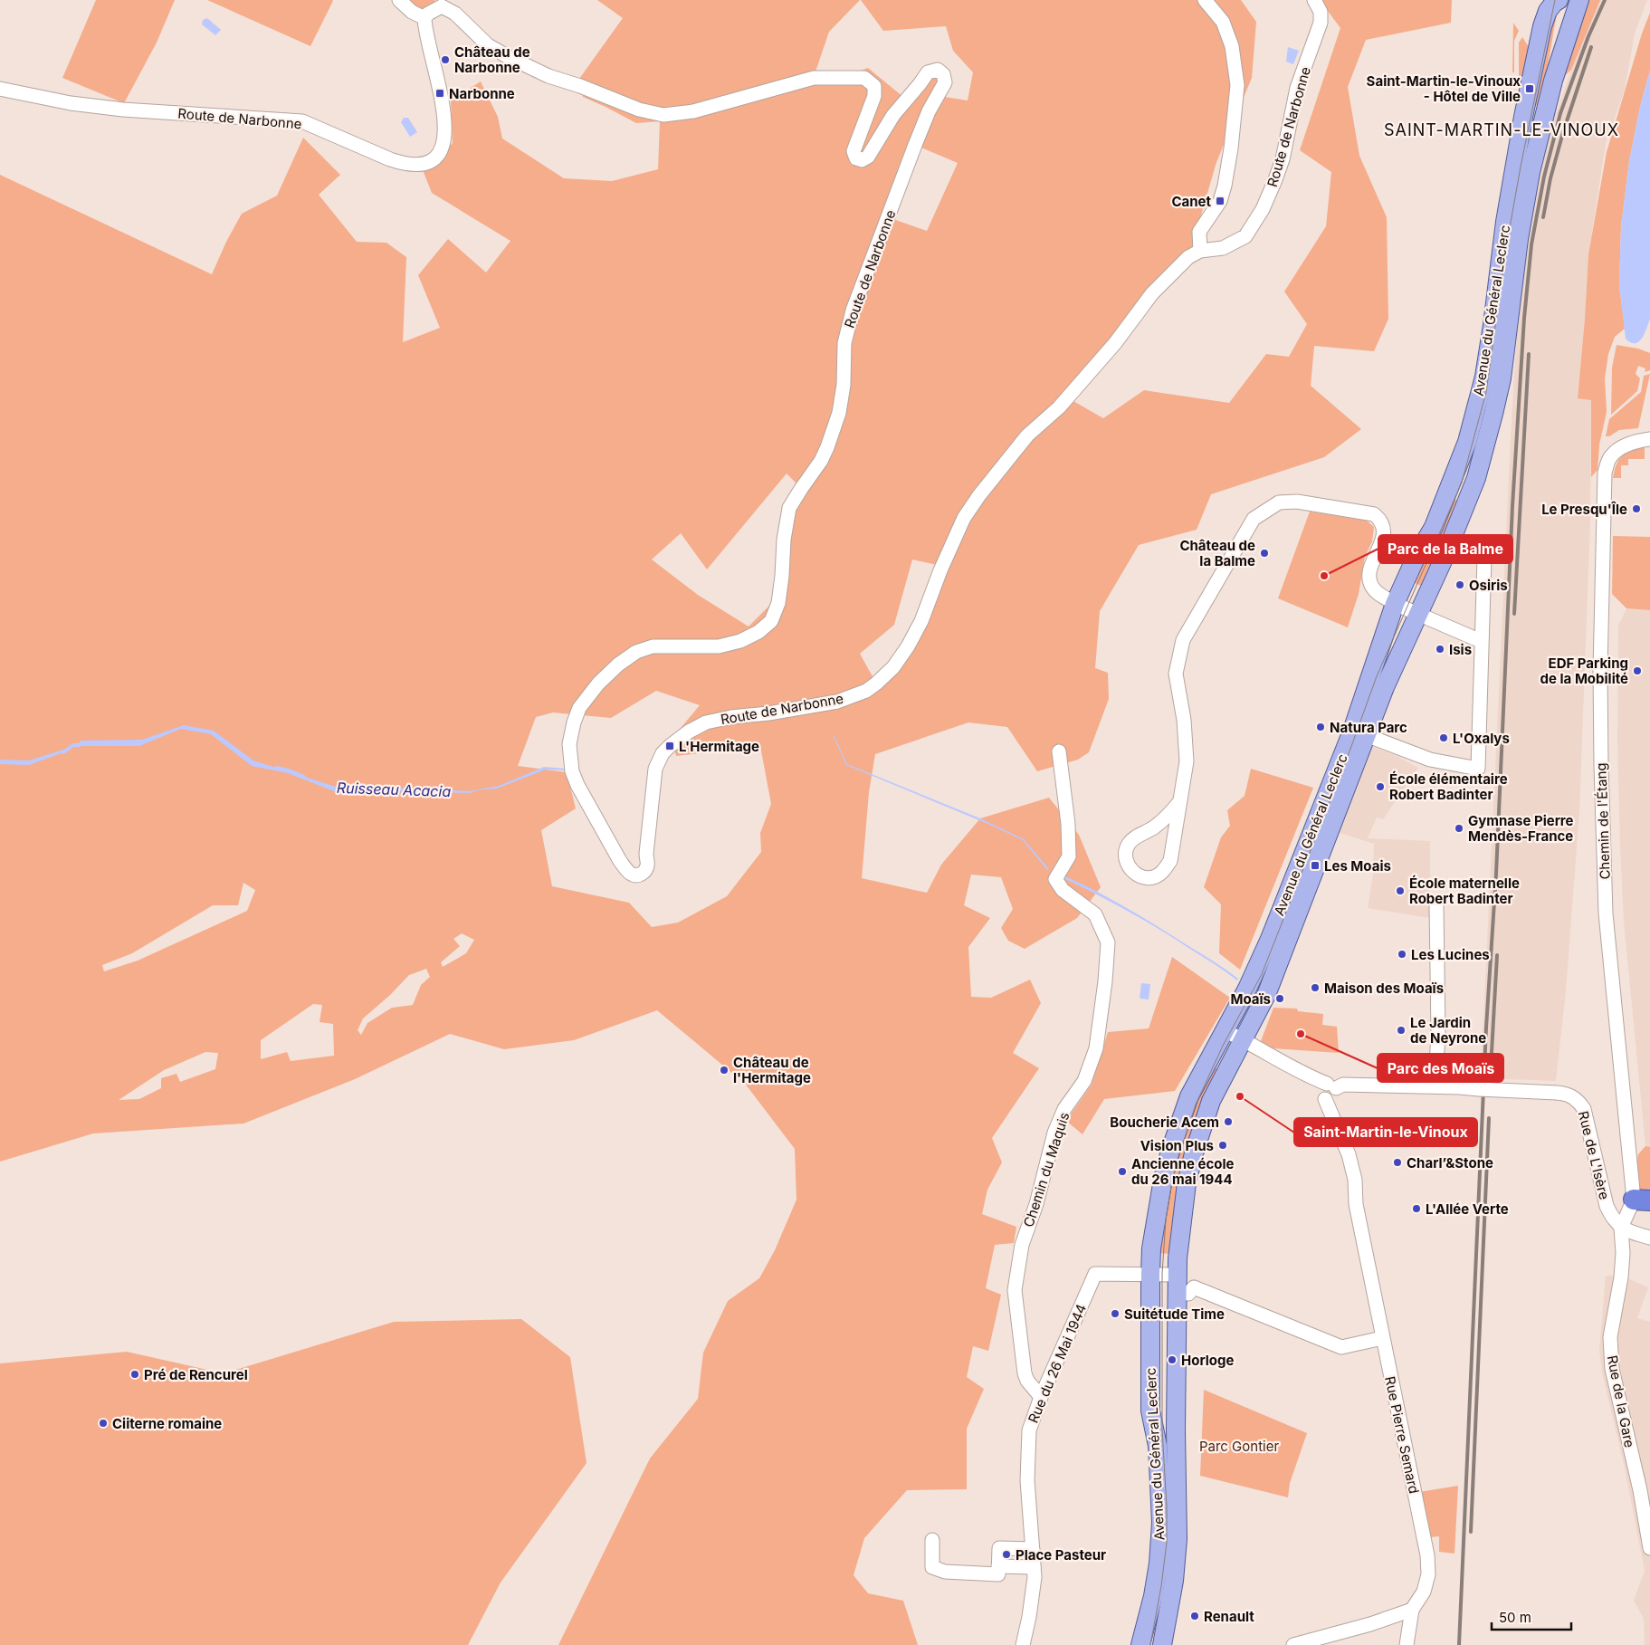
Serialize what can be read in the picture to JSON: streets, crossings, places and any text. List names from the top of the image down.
{
  "streets": {
    "main road": ["Avenue du Général Leclerc"],
    "street": [
      "Route de Narbonne",
      "Chemin de l'Étang",
      "Rue de L'Isère",
      "Chemin du Maquis",
      "Rue du 26 Mai 1944",
      "Rue de la Gare",
      "Rue Pierre Semard"
    ]
  },
  "crossings": [
    ["Avenue du Général Leclerc", "Rue du 26 Mai 1944"],
    ["Chemin de l'Étang", "Rue de L'Isère"],
    ["Chemin de l'Étang", "Rue de la Gare"],
    ["Rue de L'Isère", "Rue de la Gare"],
    ["Rue de L'Isère", "Rue Pierre Semard"],
    ["Chemin du Maquis", "Rue du 26 Mai 1944"]
  ],
  "districts": ["SAINT-MARTIN-LE-VINOUX"],
  "water": ["Ruisseau Acacia"],
  "parks": ["Parc Gontier"],
  "places": {
    "other": [
      "Château de Narbonne",
      "Le Presqu'Île",
      "Château de la Balme",
      "Parc de la Balme",
      "Osiris",
      "Isis",
      "EDF Parking de la Mobilité",
      "Natura Parc",
      "L'Oxalys",
      "École élémentaire Robert Badinter",
      "Gymnase Pierre Mendès-France",
      "École maternelle Robert Badinter",
      "Les Lucines",
      "Maison des Moaïs",
      "Moaïs",
      "Le Jardin de Neyrone",
      "Parc des Moaïs",
      "Château de l'Hermitage",
      "Saint-Martin-le-Vinoux",
      "Boucherie Acem",
      "Vision Plus",
      "Charl’&Stone",
      "Ancienne école du 26 mai 1944",
      "L'Allée Verte",
      "Suitétude Time",
      "Horloge",
      "Pré de Rencurel",
      "Ciiterne romaine",
      "Place Pasteur",
      "Renault"
    ],
    "transit": [
      "Saint-Martin-le-Vinoux - Hôtel de Ville",
      "Narbonne",
      "Canet",
      "L'Hermitage",
      "Les Moais"
    ]
  },
  "scale_bar": "50 m"
}
